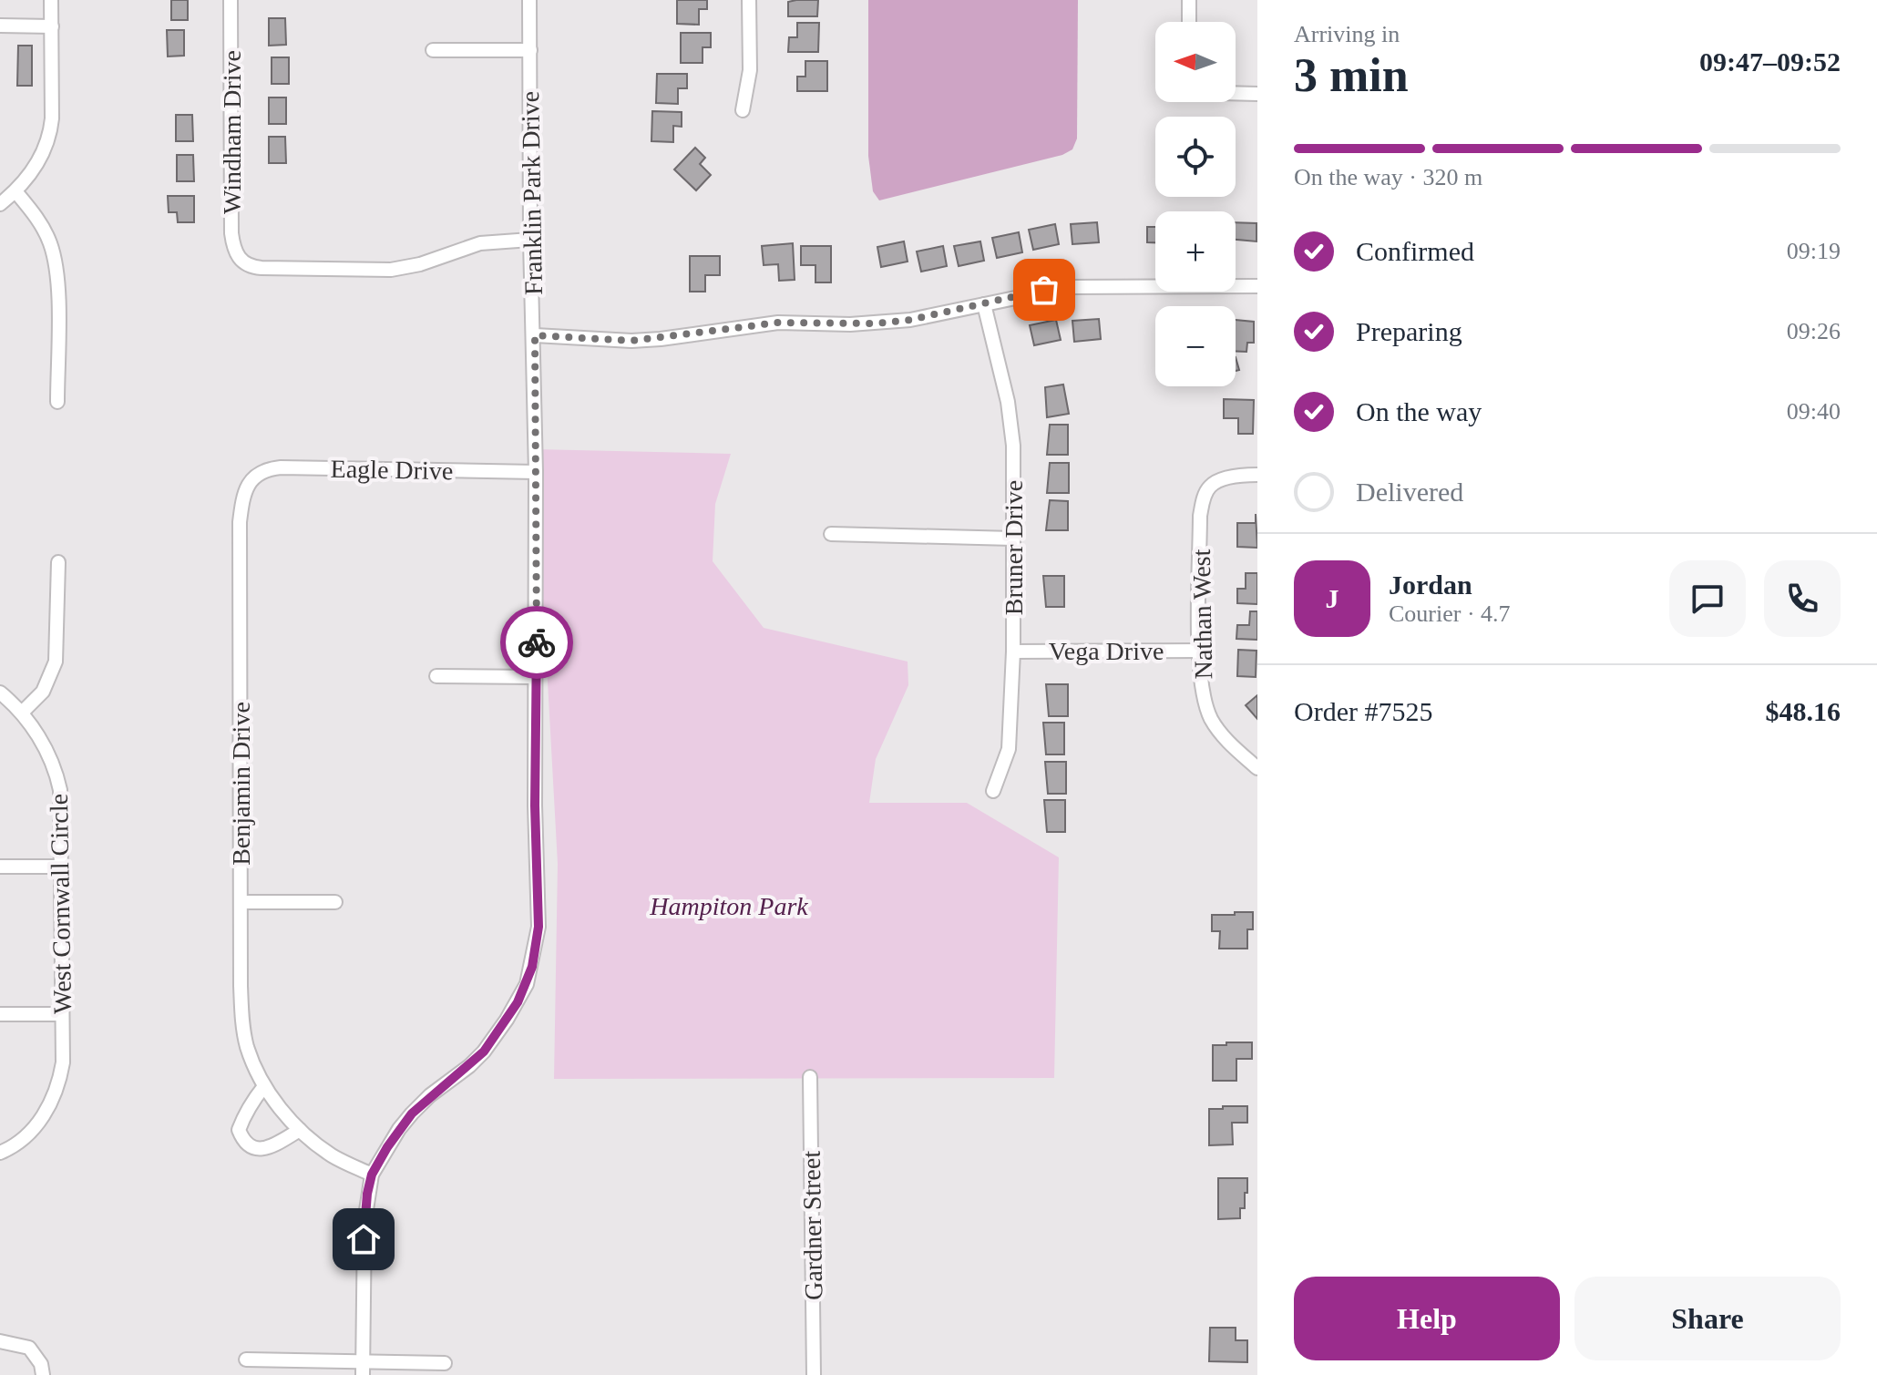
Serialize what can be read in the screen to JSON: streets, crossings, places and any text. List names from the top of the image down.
{
  "streets": {
    "street": [
      "Windham Drive",
      "Franklin Park Drive",
      "Eagle Drive",
      "Bruner Drive",
      "Nathan West",
      "Vega Drive",
      "Benjamin Drive",
      "West Cornwall Circle",
      "Gardner Street"
    ]
  },
  "crossings": [
    ["Windham Drive", "Franklin Park Drive"],
    ["Franklin Park Drive", "Eagle Drive"],
    ["Franklin Park Drive", "Benjamin Drive"],
    ["Eagle Drive", "Benjamin Drive"],
    ["Bruner Drive", "Vega Drive"],
    ["Nathan West", "Vega Drive"]
  ],
  "parks": ["Hampiton Park"],
  "north": "left",
  "page": {
    "heading": ["3 min", "Arriving in", "09:47–09:52"],
    "panel": [
      "Jordan",
      "Courier · 4.7",
      "Order #7525",
      "$48.16"
    ],
    "map_buttons": ["+", "−"],
    "bar": "On the way · 320 m",
    "list": [
      ["Confirmed", "09:19"],
      ["Preparing", "09:26"],
      ["On the way", "09:40"],
      "Delivered"
    ],
    "round": "J",
    "buttons": ["Help", "Share"]
  }
}
